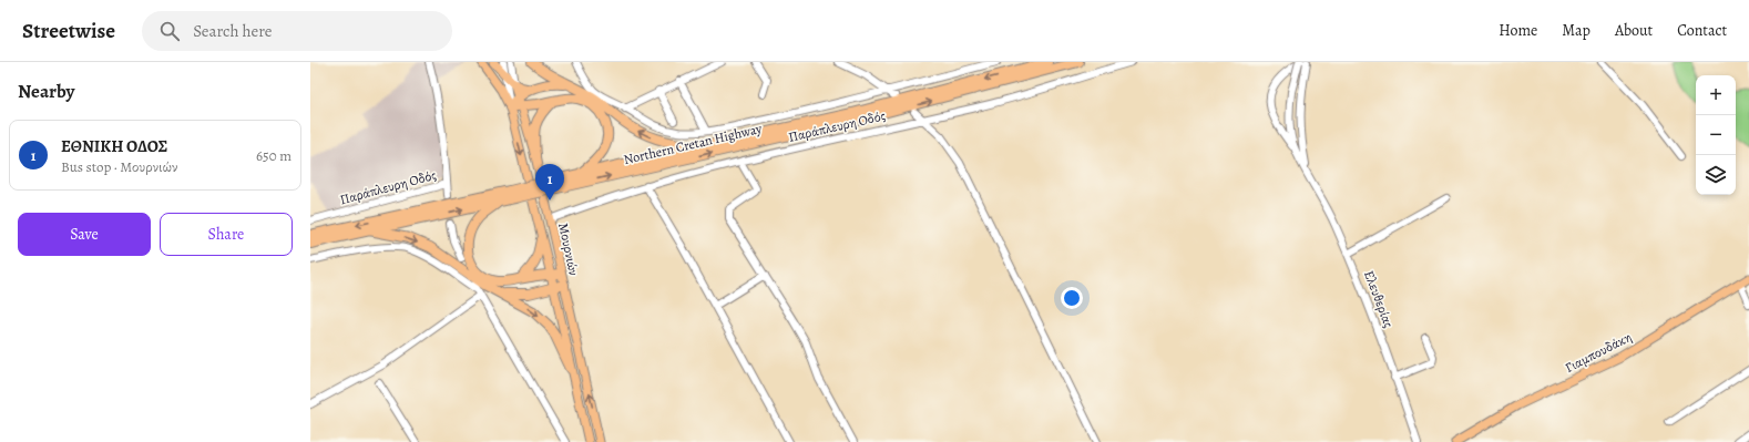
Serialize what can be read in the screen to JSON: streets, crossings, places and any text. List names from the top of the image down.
{
  "streets": {
    "highway": ["Northern Cretan Highway"],
    "main road": ["Μουρνιών", "Γιαμπουδάκη"],
    "street": ["Παράπλευρη Οδός", "Ελευθερίας"]
  },
  "crossings": [
    ["Παράπλευρη Οδός", "Μουρνιών"]
  ],
  "page": {
    "header": "Streetwise",
    "search": "Search here",
    "nav": [
      "Home",
      "Map",
      "About",
      "Contact"
    ],
    "heading": "Nearby",
    "map_buttons": ["+", "−"],
    "list": [
      {
        "mark": "1",
        "name": "ΕΘΝΙΚΗ ΟΔΟΣ",
        "note": "Bus stop · Μουρνιών",
        "value": "650 m"
      }
    ],
    "pins": "1",
    "buttons": ["Save", "Share"]
  }
}
